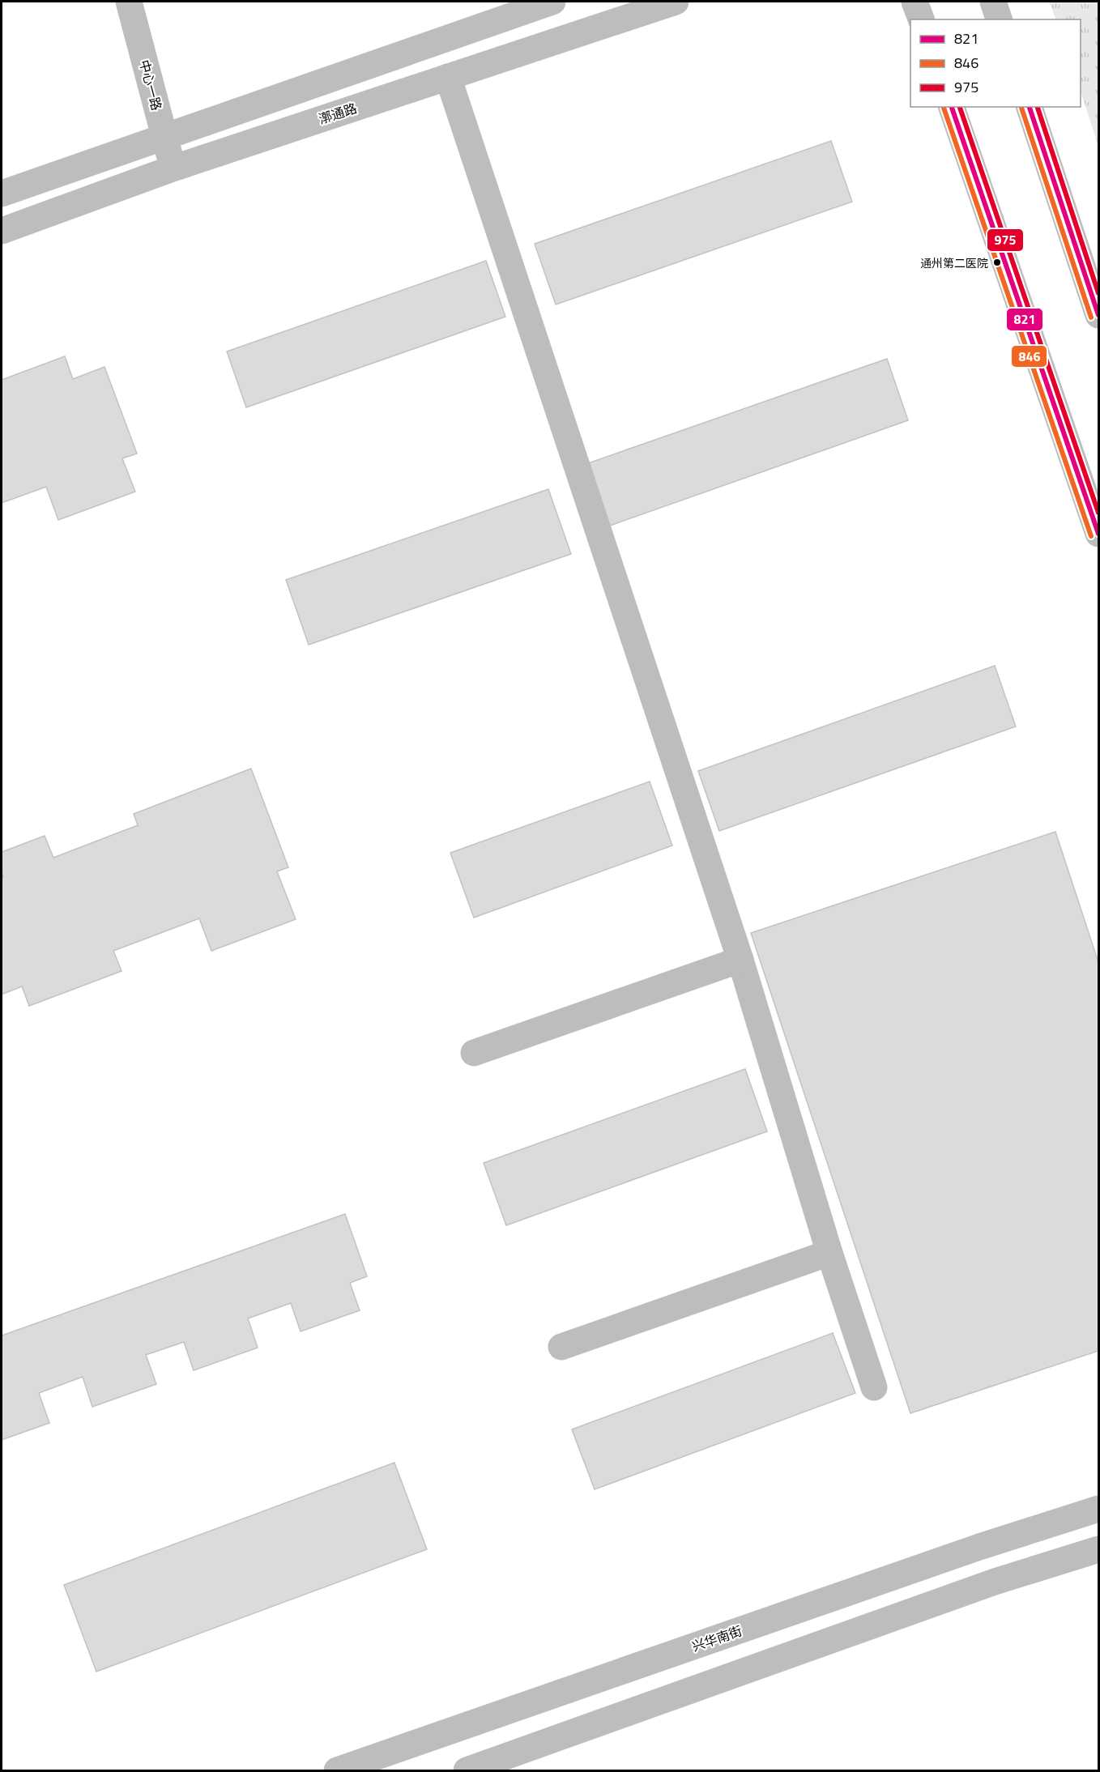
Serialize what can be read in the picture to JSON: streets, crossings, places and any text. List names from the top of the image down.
{
  "streets": {
    "street": ["中心一路", "漷通路", "兴华南街"]
  },
  "crossings": [
    ["中心一路", "漷通路"]
  ],
  "places": ["通州第二医院"],
  "lines": ["transit line 821", "transit line 975", "transit line 846"],
  "legend": ["821", "846", "975"]
}
